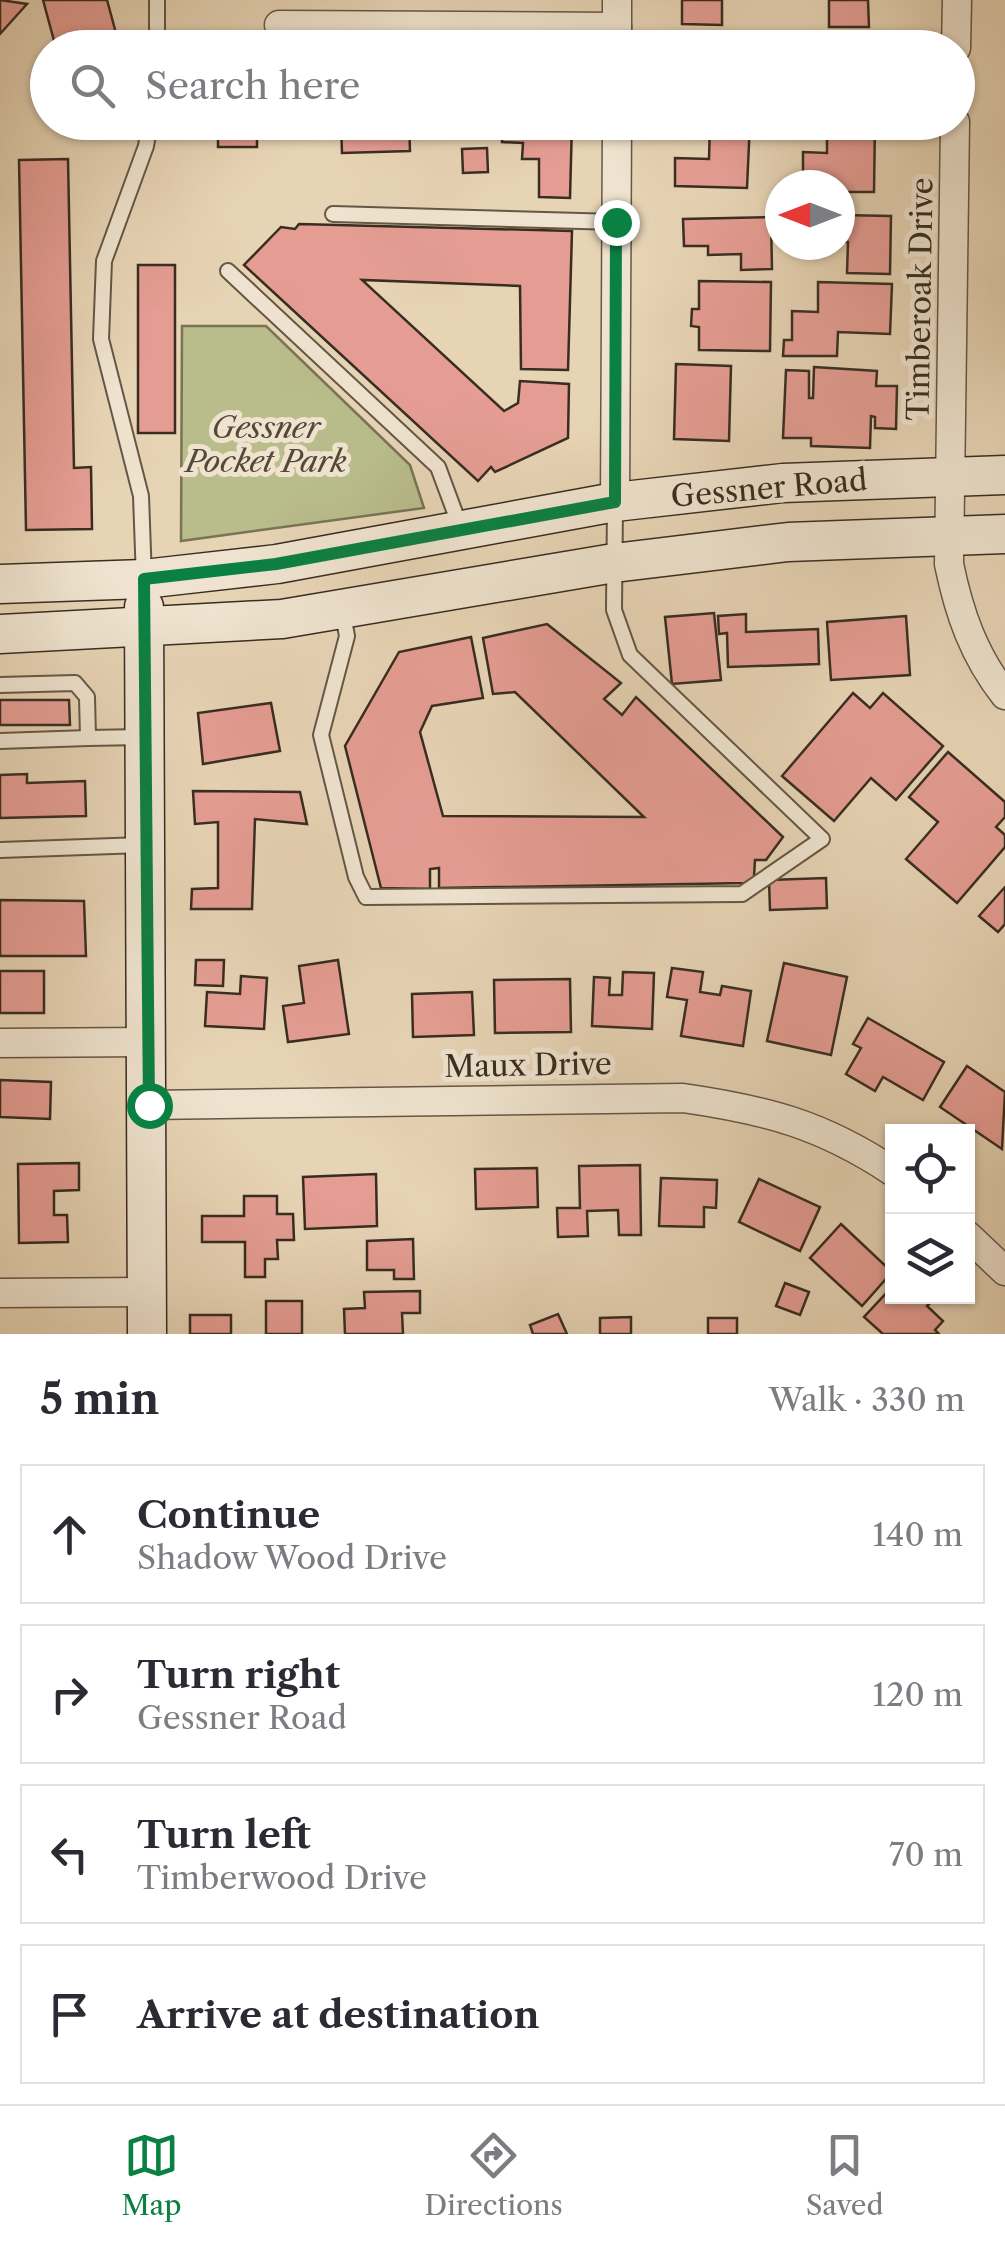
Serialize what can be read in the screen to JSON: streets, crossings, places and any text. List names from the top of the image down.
{
  "streets": {
    "main road": ["Gessner Road"],
    "street": ["Timberoak Drive", "Maux Drive"]
  },
  "crossings": [
    ["Timberoak Drive", "Gessner Road"]
  ],
  "parks": ["Gessner Pocket Park"],
  "north": "left",
  "page": {
    "search": "Search here",
    "heading": ["5 min", "Walk · 330 m"],
    "list": [
      ["Continue", "Shadow Wood Drive", "140 m"],
      ["Turn right", "Gessner Road", "120 m"],
      ["Turn left", "Timberwood Drive", "70 m"],
      "Arrive at destination"
    ],
    "nav": ["Map", "Directions", "Saved"]
  }
}
